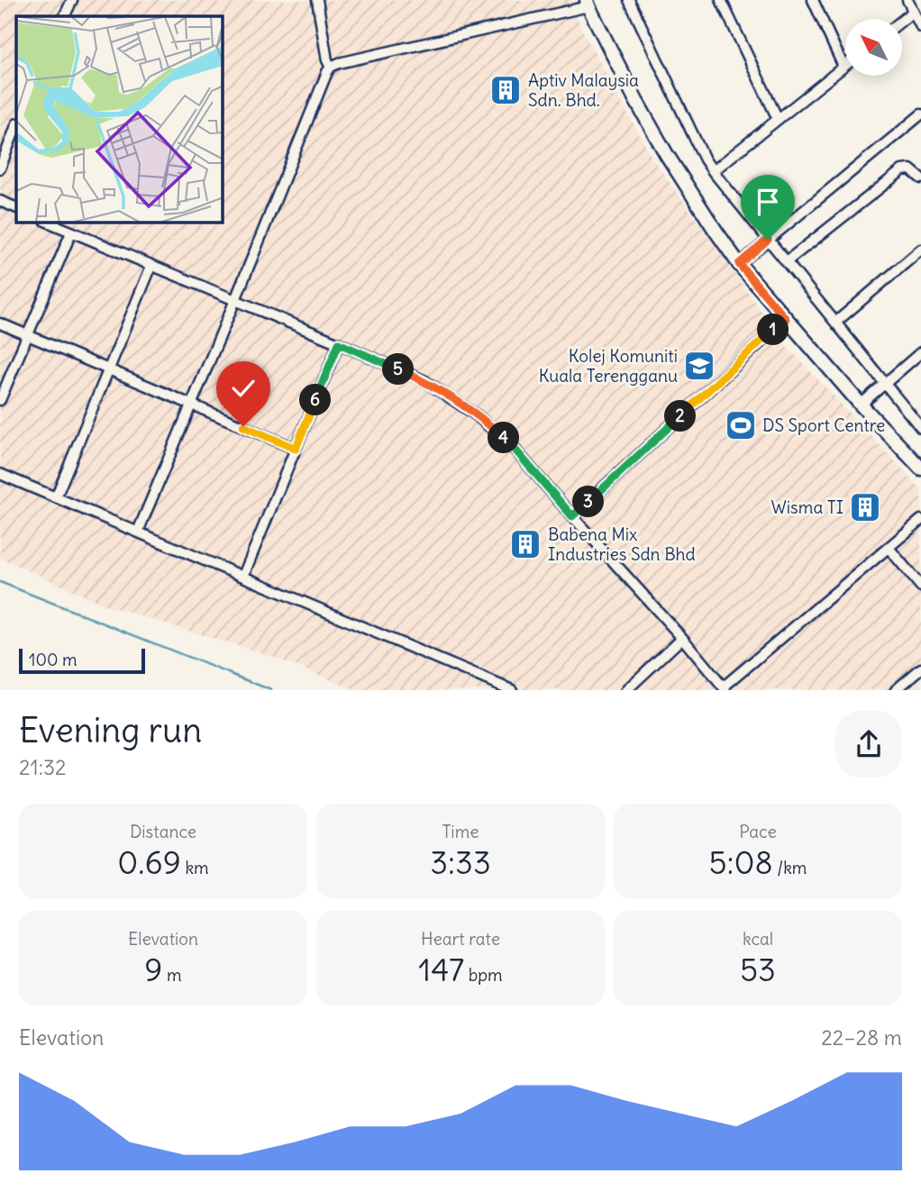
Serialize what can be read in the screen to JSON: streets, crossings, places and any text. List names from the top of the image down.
{
  "places": {
    "building": ["Aptiv Malaysia Sdn. Bhd.", "Wisma TI", "Babena Mix Industries Sdn Bhd"],
    "school or university": ["Kolej Komuniti Kuala Terengganu"],
    "sports": ["DS Sport Centre"]
  },
  "scale_bar": "100 m",
  "north": "top left",
  "page": {
    "pins": [
      "1",
      "5",
      "6",
      "2",
      "4",
      "3"
    ],
    "scale": "100 m",
    "heading": ["Evening run", "21:32"],
    "stats": [
      ["Distance", "0.69 km"],
      ["Time", "3:33"],
      ["Pace", "5:08 /km"],
      ["Elevation", "9 m"],
      ["Heart rate", "147 bpm"],
      ["kcal", "53"]
    ],
    "chart": ["Elevation", "22–28 m"]
  }
}
